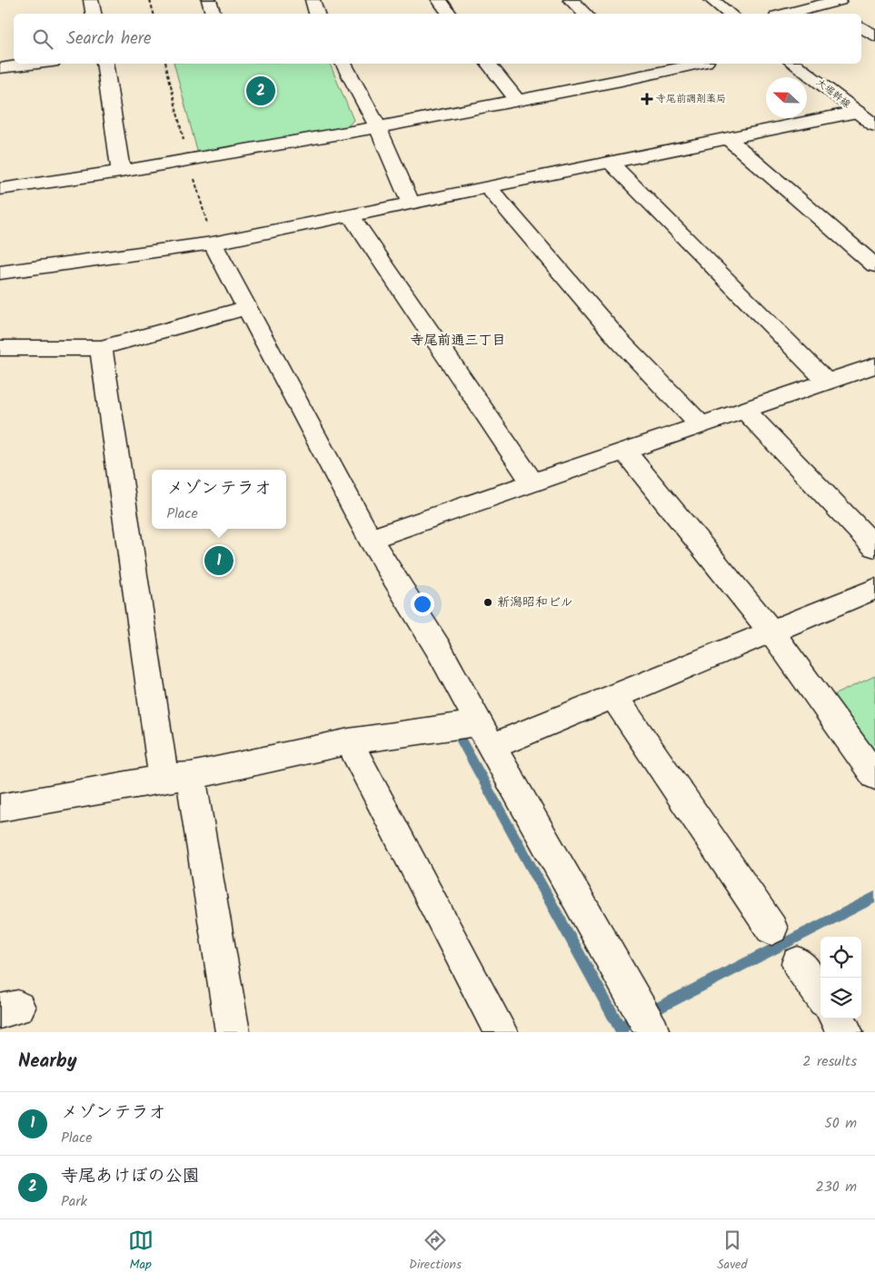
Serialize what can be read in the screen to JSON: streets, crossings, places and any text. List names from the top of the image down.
{
  "streets": {
    "street": ["大堀幹線"]
  },
  "districts": ["寺尾前通三丁目"],
  "places": {
    "health": ["寺尾前調剤薬局"],
    "other": ["新潟昭和ビル"]
  },
  "north": "left",
  "page": {
    "search": "Search here",
    "pins": ["2", "1"],
    "popup": ["メゾンテラオ", "Place"],
    "heading": ["Nearby", "2 results"],
    "list": [
      {
        "mark": "1",
        "name": "メゾンテラオ",
        "note": "Place",
        "value": "50 m"
      },
      {
        "mark": "2",
        "name": "寺尾あけぼの公園",
        "note": "Park",
        "value": "230 m"
      }
    ],
    "nav": ["Map", "Directions", "Saved"]
  }
}
